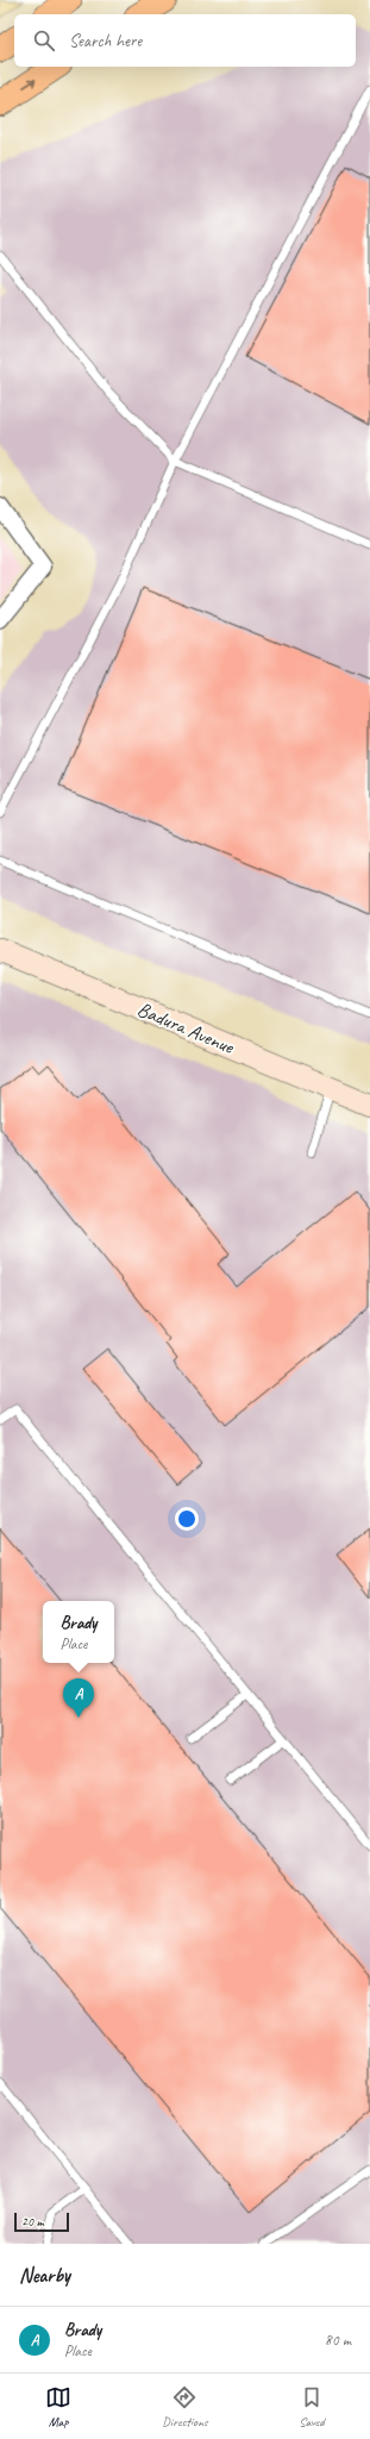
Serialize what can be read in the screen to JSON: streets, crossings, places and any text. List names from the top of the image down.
{
  "streets": {
    "main road": ["Badura Avenue"]
  },
  "scale_bar": "20 m",
  "page": {
    "search": "Search here",
    "popup": ["Brady", "Place"],
    "pins": "A",
    "scale": "20 m",
    "heading": "Nearby",
    "list": [
      {
        "mark": "A",
        "name": "Brady",
        "note": "Place",
        "value": "80 m"
      }
    ],
    "nav": ["Map", "Directions", "Saved"]
  }
}
